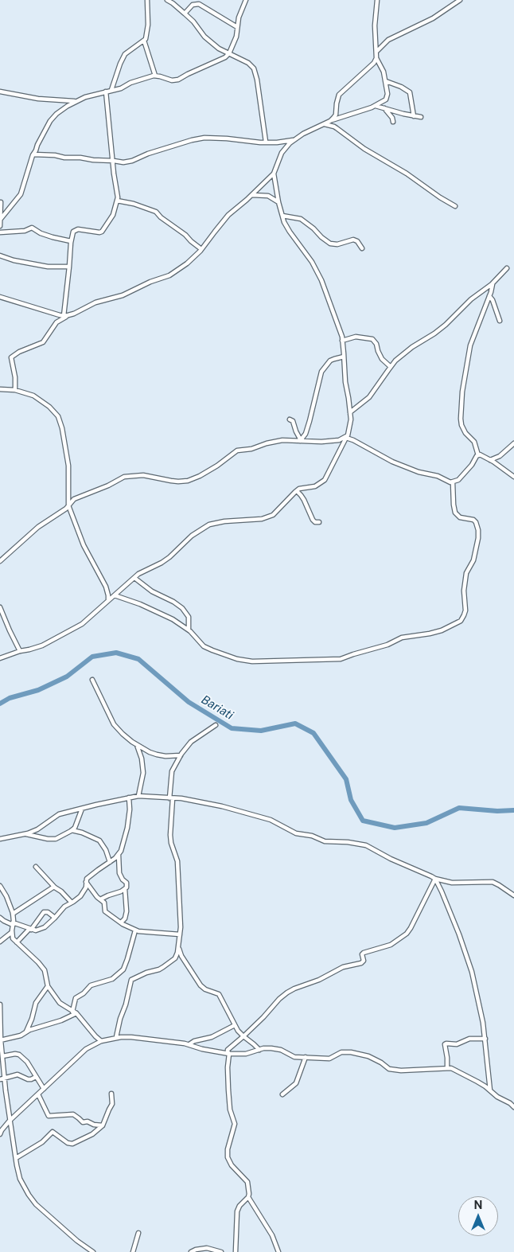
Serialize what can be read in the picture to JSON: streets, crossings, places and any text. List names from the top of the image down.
{
  "water": ["Bariati"],
  "north": "top"
}
